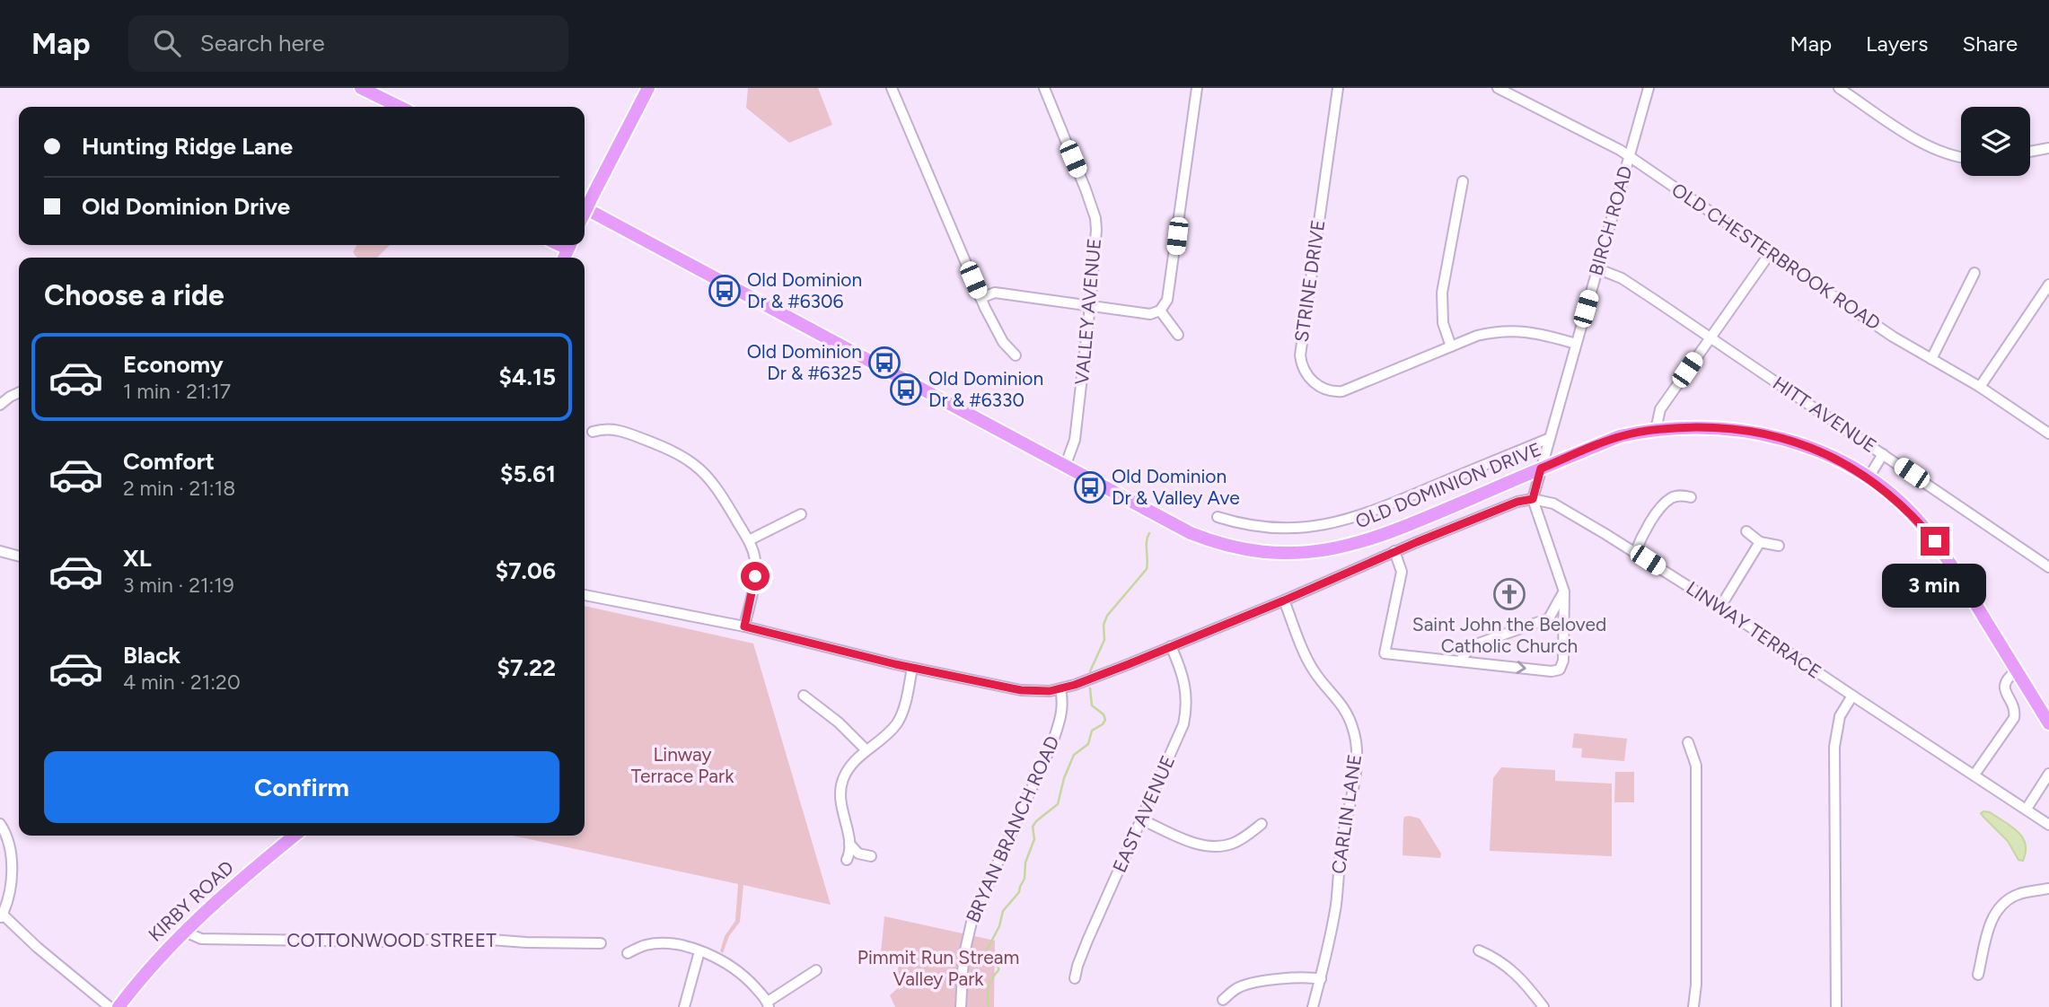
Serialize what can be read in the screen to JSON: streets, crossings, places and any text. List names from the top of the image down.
{
  "streets": {
    "main road": ["OLD DOMINION DRIVE", "KIRBY ROAD"],
    "street": [
      "BIRCH ROAD",
      "OLD CHESTERBROOK ROAD",
      "STRINE DRIVE",
      "VALLEY AVENUE",
      "HITT AVENUE",
      "LINWAY TERRACE",
      "EAST AVENUE",
      "CARLIN LANE",
      "BRYAN BRANCH ROAD",
      "COTTONWOOD STREET"
    ]
  },
  "crossings": [
    ["BIRCH ROAD", "OLD CHESTERBROOK ROAD"],
    ["BIRCH ROAD", "STRINE DRIVE"],
    ["BIRCH ROAD", "HITT AVENUE"],
    ["BIRCH ROAD", "OLD DOMINION DRIVE"],
    ["BIRCH ROAD", "LINWAY TERRACE"],
    ["VALLEY AVENUE", "OLD DOMINION DRIVE"],
    ["KIRBY ROAD", "COTTONWOOD STREET"]
  ],
  "parks": ["Linway Terrace Park", "Pimmit Run Stream Valley Park"],
  "places": {
    "bus stop": [
      "Old Dominion Dr & #6306",
      "Old Dominion Dr & #6325",
      "Old Dominion Dr & #6330",
      "Old Dominion Dr & Valley Ave"
    ],
    "church": ["Saint John the Beloved Catholic Church"]
  },
  "page": {
    "header": "Map",
    "search": "Search here",
    "nav": ["Map", "Layers", "Share"],
    "banner": ["Hunting Ridge Lane", "Old Dominion Drive"],
    "heading": "Choose a ride",
    "list": [
      {
        "name": "Economy",
        "note": "1 min · 21:17",
        "value": "$4.15"
      },
      {
        "name": "Comfort",
        "note": "2 min · 21:18",
        "value": "$5.61"
      },
      {
        "name": "XL",
        "note": "3 min · 21:19",
        "value": "$7.06"
      },
      {
        "name": "Black",
        "note": "4 min · 21:20",
        "value": "$7.22"
      }
    ],
    "bubble": "3 min",
    "buttons": "Confirm"
  }
}
